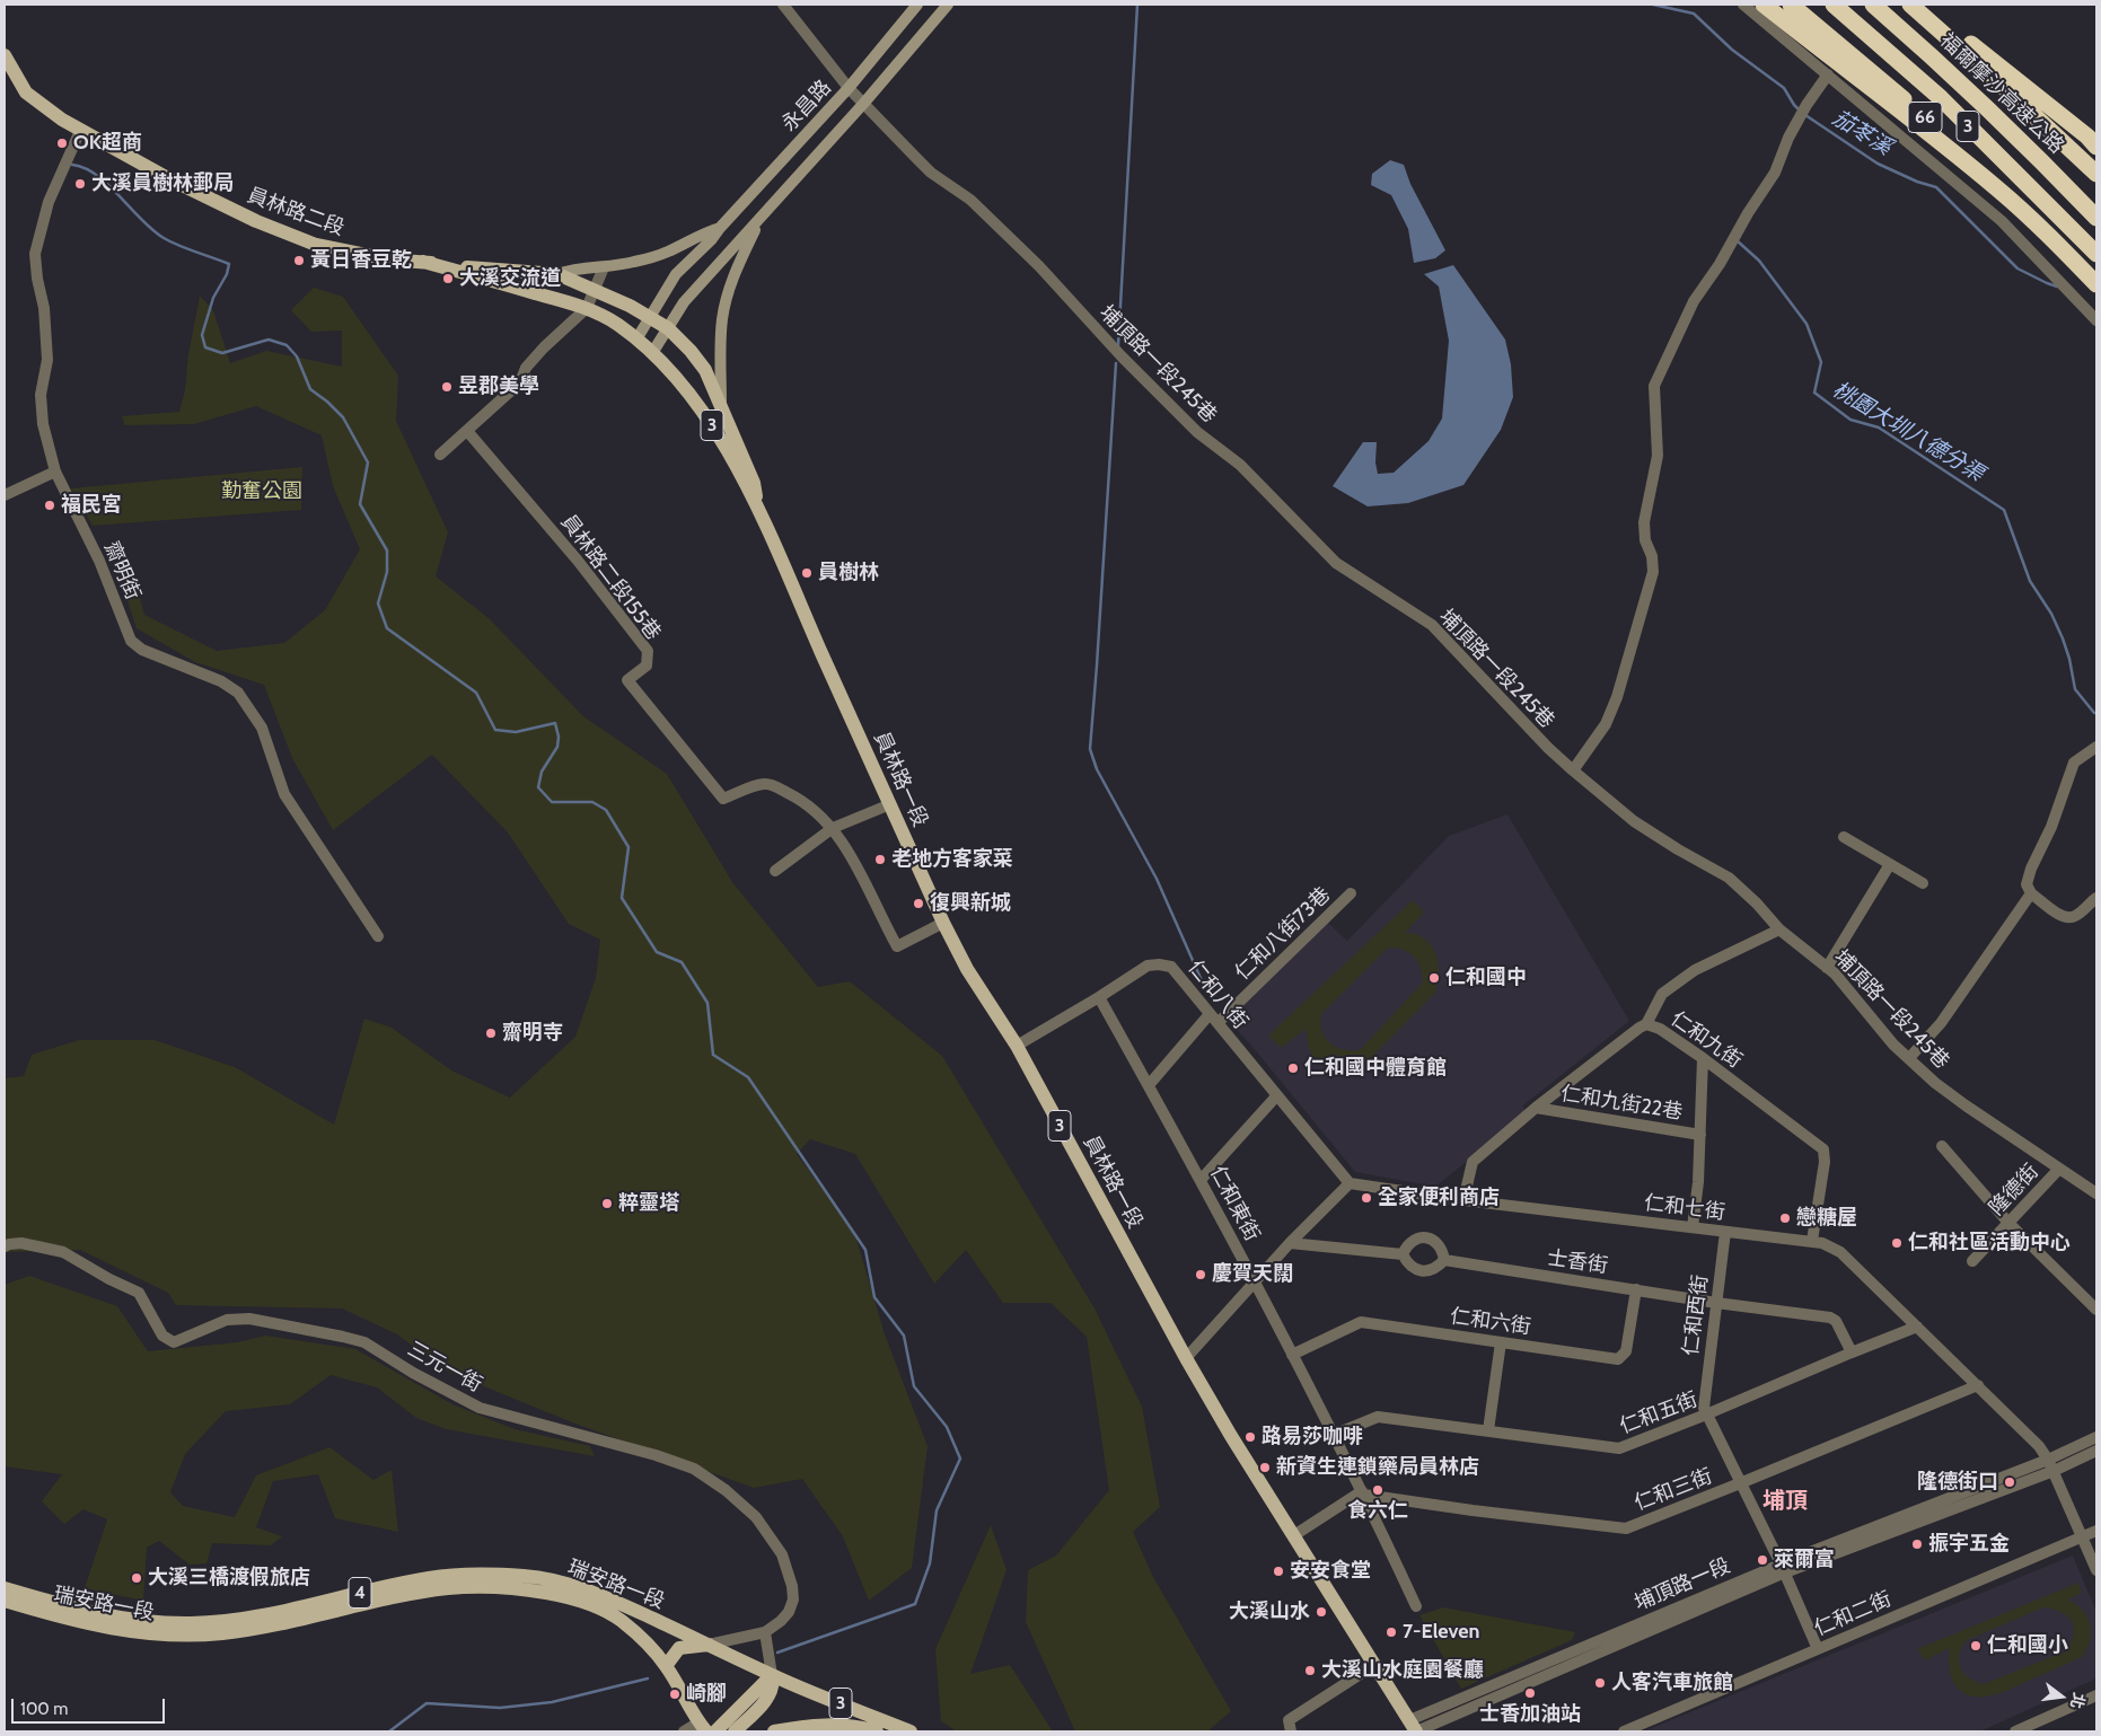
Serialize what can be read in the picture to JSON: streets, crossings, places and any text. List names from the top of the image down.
{
  "streets": {
    "highway": ["福爾摩沙高速公路", "66", "3"],
    "main road": [
      "永昌路",
      "員林路二段",
      "員林路一段",
      "瑞安路一段",
      "4"
    ],
    "street": [
      "埔頂路一段245巷",
      "齋明街",
      "員林路二段155巷",
      "仁和八街73巷",
      "仁和八街",
      "仁和九街",
      "仁和九街22巷",
      "隆德街",
      "仁和東街",
      "仁和七街",
      "士香街",
      "仁和西街",
      "仁和六街",
      "三元一街",
      "仁和五街",
      "仁和三街",
      "埔頂路一段",
      "仁和二街"
    ]
  },
  "crossings": [
    ["永昌路", "員林路二段"],
    ["永昌路", "埔頂路一段245巷"],
    ["永昌路", "員林路一段"],
    ["3", "瑞安路一段"],
    ["員林路二段", "齋明街"],
    ["員林路二段", "員林路一段"],
    ["埔頂路一段245巷", "隆德街"],
    ["員林路一段", "仁和八街"],
    ["員林路一段", "埔頂路一段"],
    ["仁和八街73巷", "仁和八街"],
    ["仁和八街73巷", "仁和東街"],
    ["仁和八街", "仁和東街"],
    ["仁和八街", "仁和七街"],
    ["仁和九街", "仁和九街22巷"],
    ["仁和九街", "仁和七街"],
    ["仁和東街", "仁和六街"],
    ["仁和東街", "仁和五街"],
    ["仁和東街", "仁和三街"],
    ["仁和七街", "仁和西街"],
    ["仁和七街", "仁和五街"],
    ["仁和七街", "仁和三街"],
    ["仁和七街", "埔頂路一段"],
    ["仁和七街", "仁和二街"],
    ["士香街", "仁和西街"],
    ["士香街", "仁和六街"],
    ["士香街", "仁和五街"],
    ["仁和西街", "仁和五街"],
    ["仁和西街", "仁和三街"],
    ["仁和西街", "埔頂路一段"],
    ["仁和西街", "仁和二街"],
    ["三元一街", "瑞安路一段"]
  ],
  "districts": ["埔頂"],
  "water": ["茄苳溪", "桃園大圳八德分渠"],
  "parks": ["勤奮公園"],
  "places": [
    "OK超商",
    "大溪員樹林郵局",
    "黃日香豆乾",
    "大溪交流道",
    "昱郡美學",
    "福民宮",
    "員樹林",
    "老地方客家菜",
    "復興新城",
    "仁和國中",
    "齋明寺",
    "仁和國中體育館",
    "全家便利商店",
    "粹靈塔",
    "戀糖屋",
    "仁和社區活動中心",
    "慶賀天闊",
    "路易莎咖啡",
    "新資生連鎖藥局員林店",
    "隆德街口",
    "食六仁",
    "振宇五金",
    "萊爾富",
    "安安食堂",
    "大溪三橋渡假旅店",
    "大溪山水",
    "7-Eleven",
    "仁和國小",
    "大溪山水庭園餐廳",
    "人客汽車旅館",
    "士香加油站",
    "崎腳"
  ],
  "scale_bar": "100 m",
  "north": "right"
}
